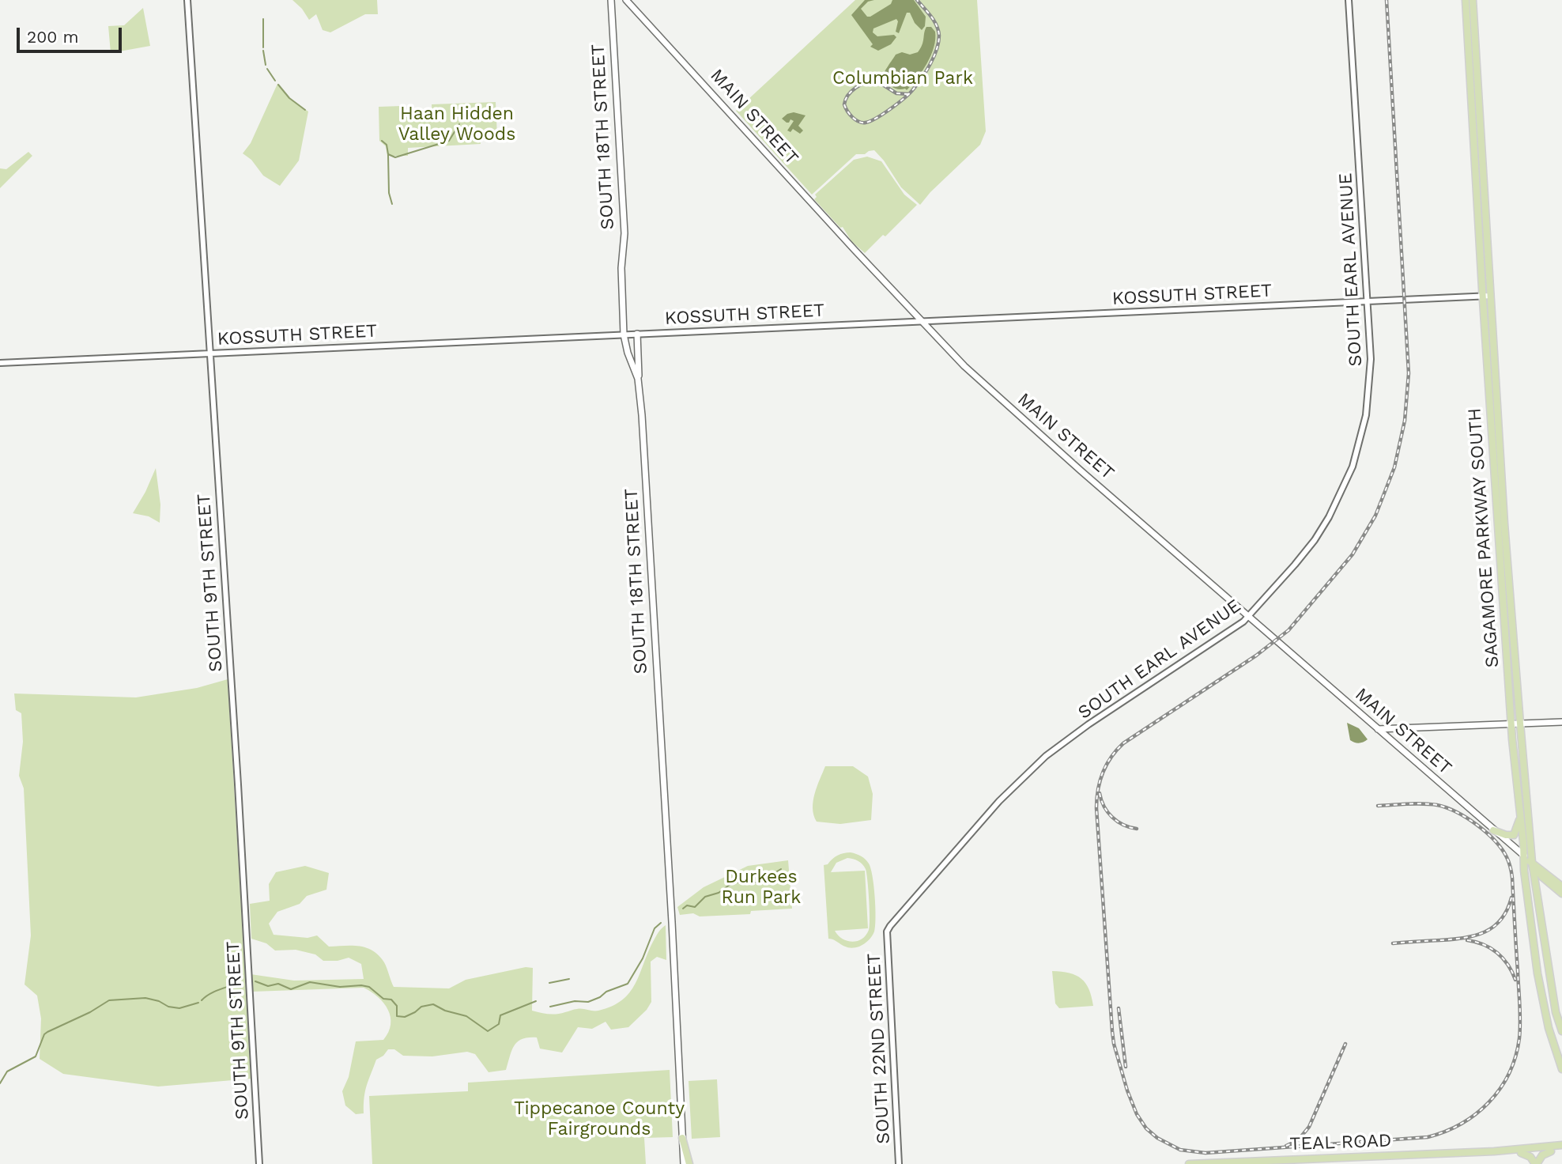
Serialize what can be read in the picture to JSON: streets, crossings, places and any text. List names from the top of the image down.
{
  "streets": {
    "main road": [
      "MAIN STREET",
      "SOUTH 18TH STREET",
      "SAGAMORE PARKWAY SOUTH",
      "TEAL ROAD"
    ],
    "street": [
      "SOUTH EARL AVENUE",
      "KOSSUTH STREET",
      "SOUTH 9TH STREET",
      "SOUTH 22ND STREET"
    ]
  },
  "crossings": [
    ["MAIN STREET", "SOUTH EARL AVENUE"],
    ["MAIN STREET", "KOSSUTH STREET"],
    ["MAIN STREET", "SAGAMORE PARKWAY SOUTH"],
    ["SOUTH 18TH STREET", "KOSSUTH STREET"],
    ["SOUTH EARL AVENUE", "KOSSUTH STREET"],
    ["SOUTH EARL AVENUE", "SOUTH 22ND STREET"],
    ["KOSSUTH STREET", "SAGAMORE PARKWAY SOUTH"],
    ["KOSSUTH STREET", "SOUTH 9TH STREET"]
  ],
  "parks": [
    "Columbian Park",
    "Haan Hidden Valley Woods",
    "Durkees Run Park",
    "Tippecanoe County Fairgrounds"
  ],
  "scale_bar": "200 m"
}
